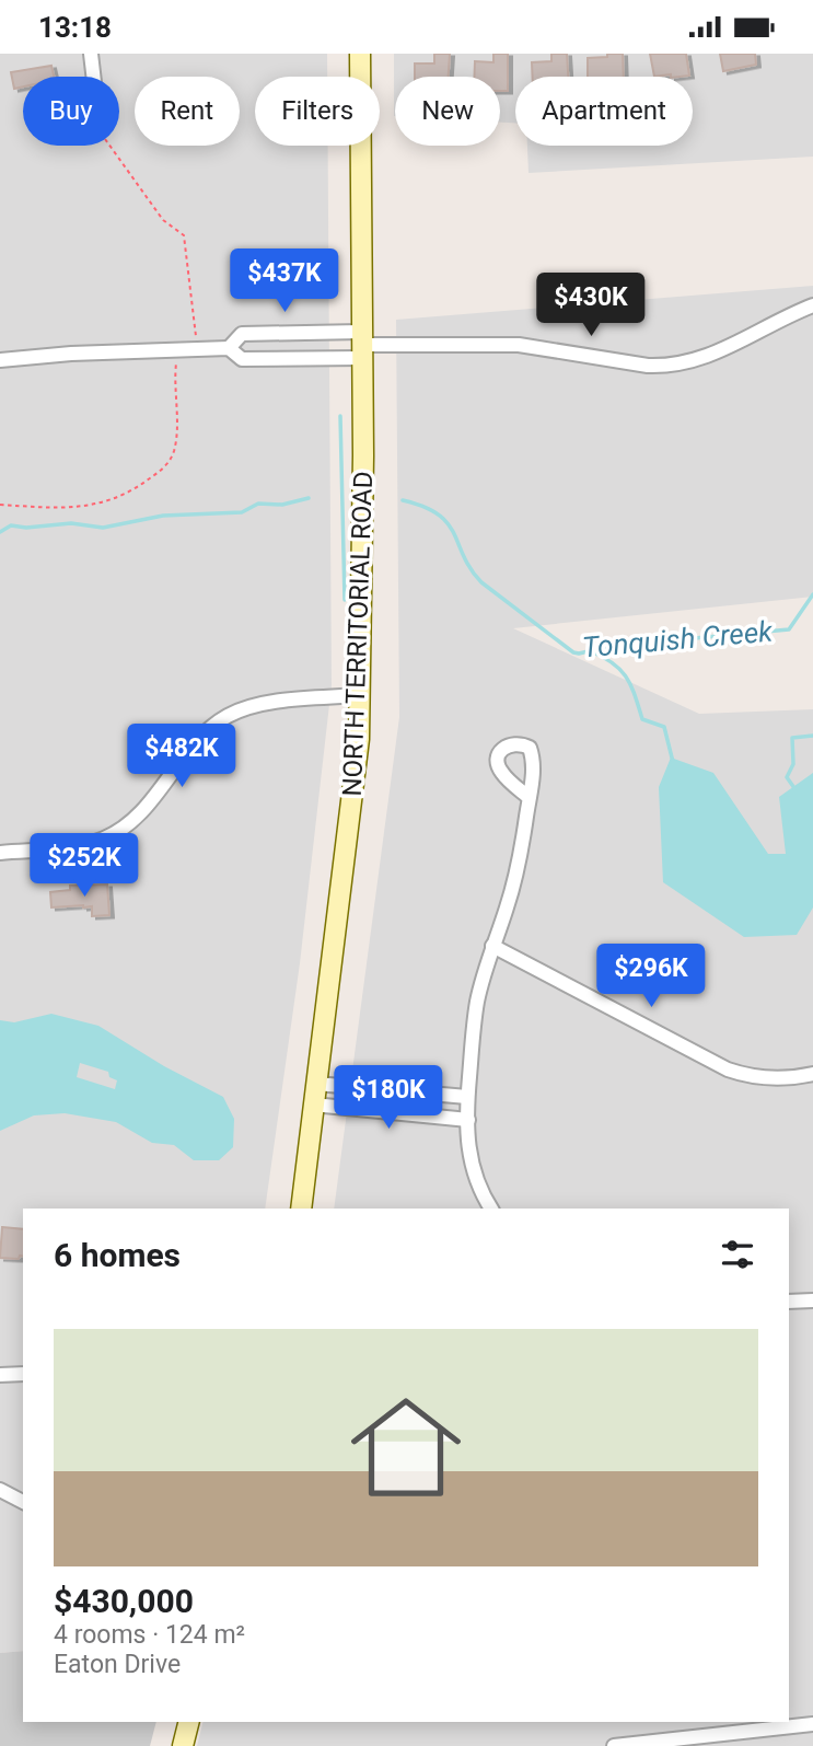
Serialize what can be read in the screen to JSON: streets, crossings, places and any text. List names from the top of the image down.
{
  "streets": {
    "main road": ["NORTH TERRITORIAL ROAD"]
  },
  "water": ["Tonquish Creek"],
  "page": {
    "status": "13:18",
    "chip": [
      "Buy",
      "Rent",
      "Filters",
      "New",
      "Apartment"
    ],
    "price": [
      "$437K",
      "$430K",
      "$482K",
      "$252K",
      "$296K",
      "$180K"
    ],
    "heading": "6 homes",
    "list": [
      {
        "name": "$430,000",
        "note": "4 rooms · 124 m² · Eaton Drive"
      }
    ]
  }
}
